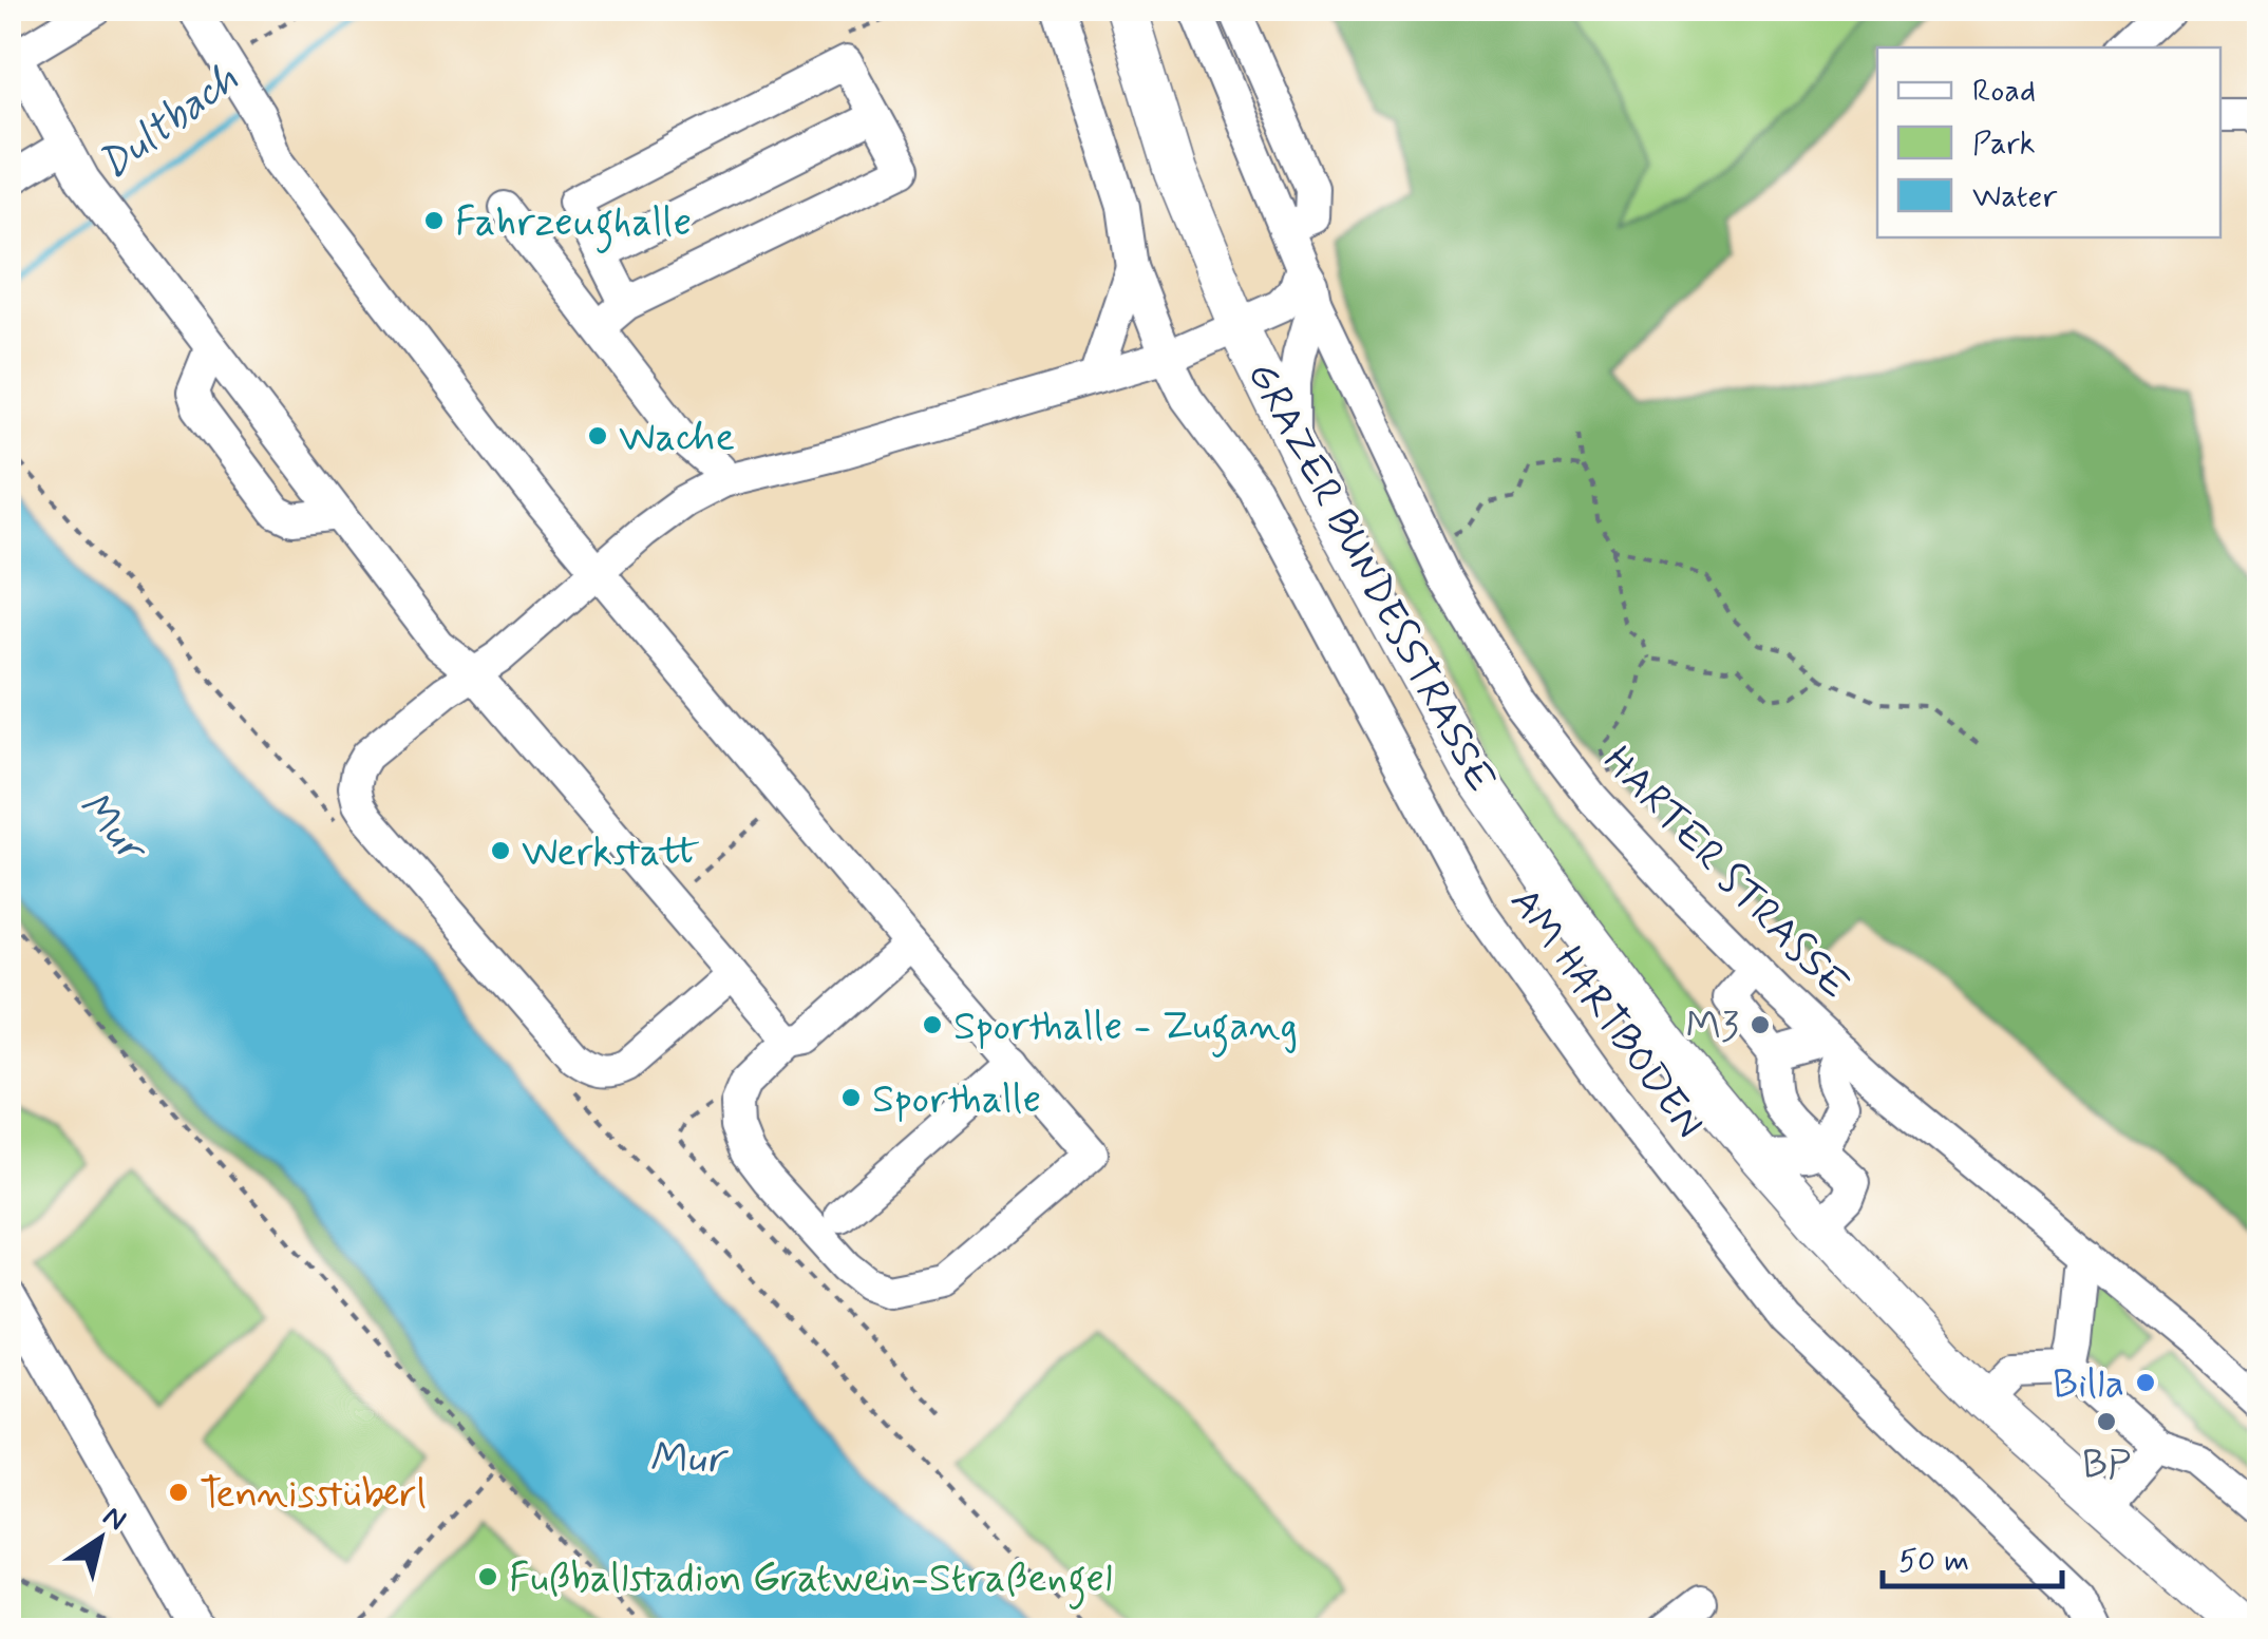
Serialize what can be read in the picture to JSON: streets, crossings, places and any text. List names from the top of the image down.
{
  "streets": {
    "main road": ["GRAZER BUNDESSTRASSE"],
    "street": ["HARTER STRASSE", "AM HARTBODEN"]
  },
  "water": ["Dultbach", "Mur"],
  "places": [
    "Fahrzeughalle",
    "Wache",
    "Werkstatt",
    "Sporthalle - Zugang",
    "M3",
    "Sporthalle",
    "Billa",
    "BP",
    "Tennisstüberl",
    "Fußballstadion Gratwein-Straßengel"
  ],
  "legend": ["Road", "Park", "Water"],
  "scale_bar": "50 m",
  "north": "top right"
}
